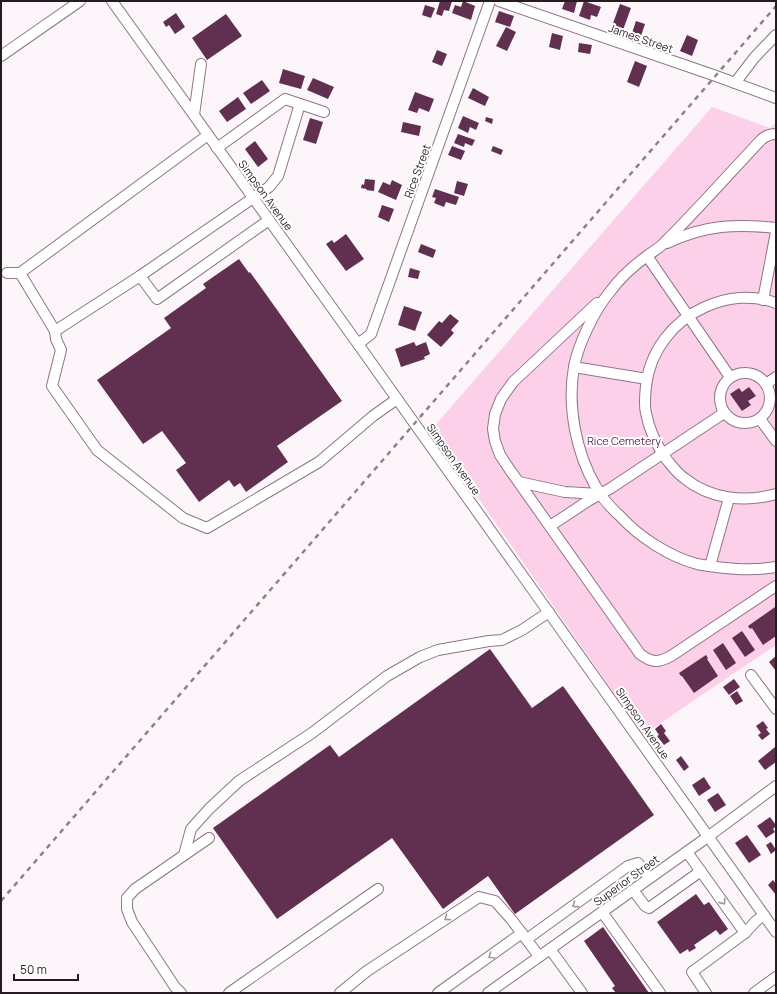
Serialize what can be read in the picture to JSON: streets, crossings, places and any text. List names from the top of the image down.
{
  "streets": {
    "street": [
      "James Street",
      "Rice Street",
      "Simpson Avenue",
      "Superior Street"
    ]
  },
  "crossings": [
    ["Rice Street", "Simpson Avenue"],
    ["Simpson Avenue", "Superior Street"]
  ],
  "parks": ["Rice Cemetery"],
  "scale_bar": "50 m"
}
